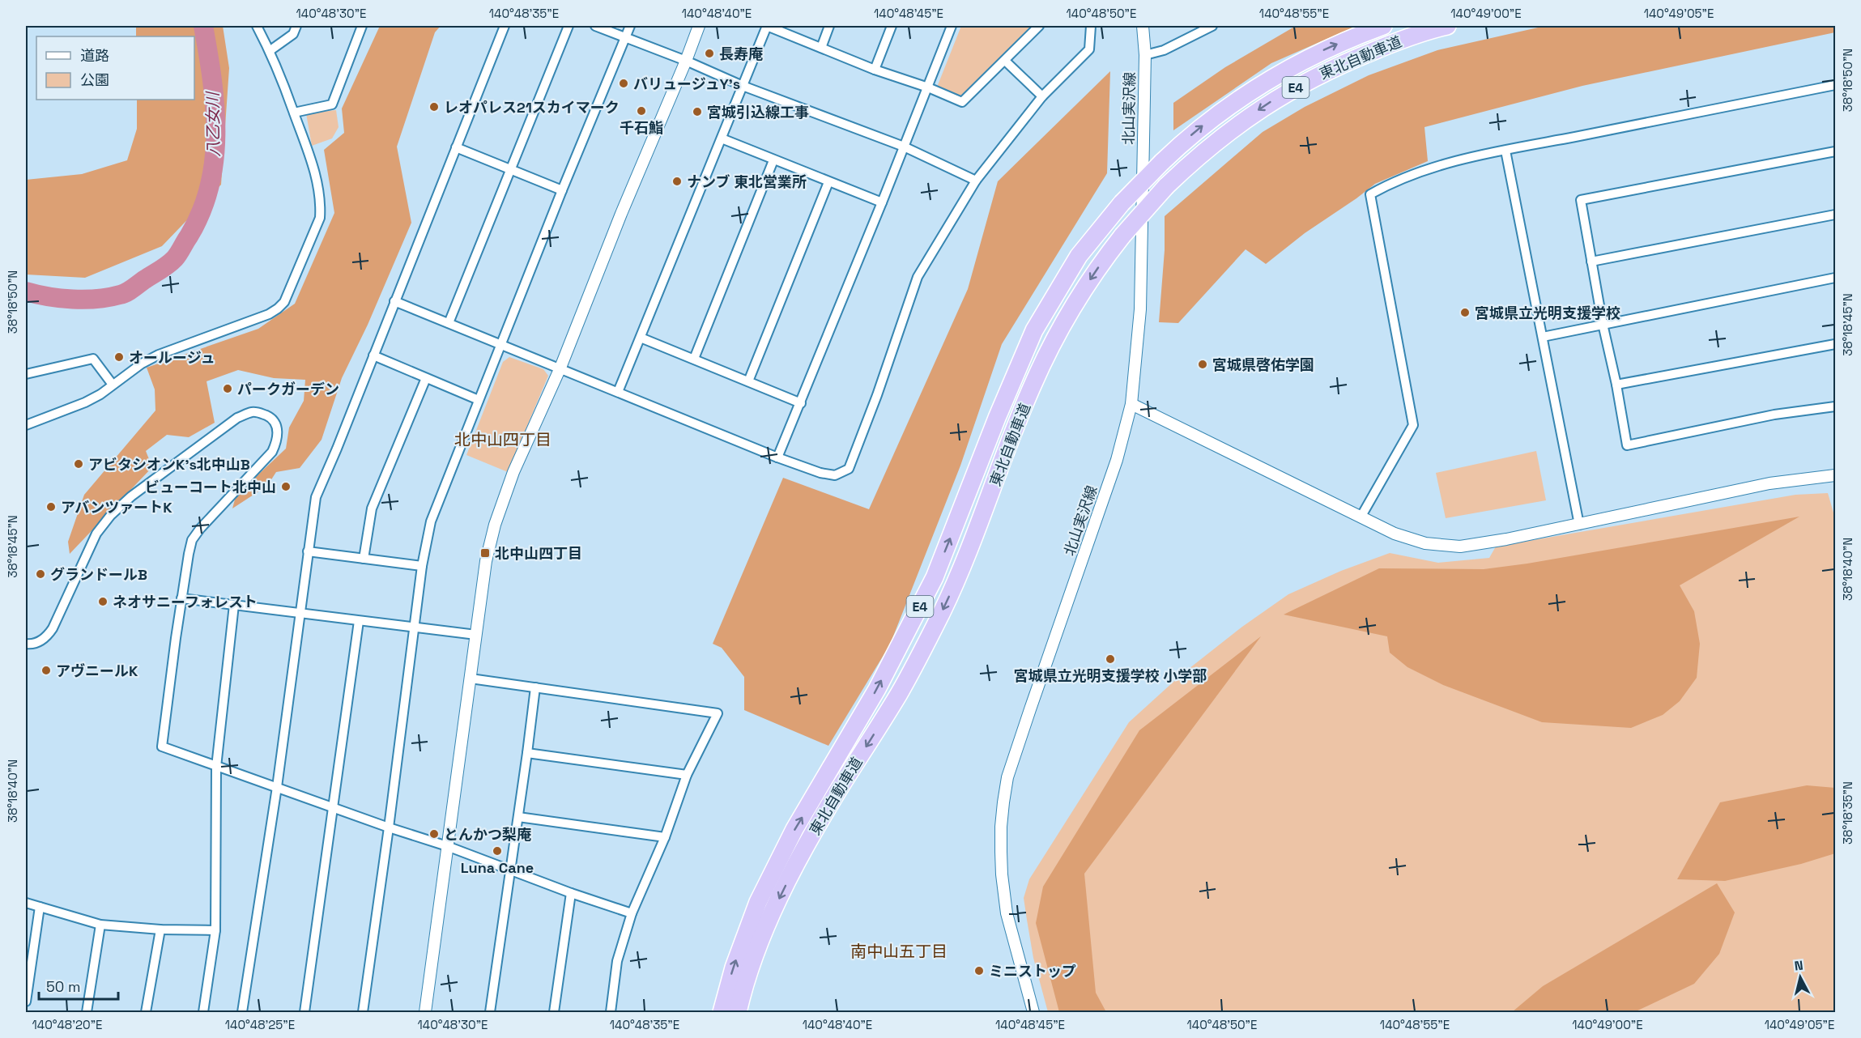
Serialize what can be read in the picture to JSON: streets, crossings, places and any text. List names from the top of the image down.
{
  "streets": {
    "highway": ["東北自動車道", "E4"],
    "street": ["北山実沢線"]
  },
  "districts": ["北中山四丁目", "南中山五丁目"],
  "water": ["八乙女川"],
  "places": {
    "other": [
      "長寿庵",
      "バリュージュY's",
      "レオパレス21スカイマーク",
      "千石鮨",
      "宮城引込線工事",
      "ナンブ 東北営業所",
      "宮城県立光明支援学校",
      "オールージュ",
      "宮城県啓佑学園",
      "パークガーデン",
      "アビタシオンK's北中山B",
      "ビューコート北中山",
      "アバンツァートK",
      "グランドールB",
      "ネオサニーフォレスト",
      "宮城県立光明支援学校 小学部",
      "アヴニールK",
      "とんかつ梨庵",
      "Luna Cane",
      "ミニストップ"
    ],
    "transit": ["北中山四丁目"]
  },
  "legend": ["道路", "公園"],
  "scale_bar": "50 m",
  "north": "top",
  "coordinates": [
    "140°48'30\"E",
    "140°48'35\"E",
    "140°48'40\"E",
    "140°48'45\"E",
    "140°48'50\"E",
    "140°48'55\"E",
    "140°49'00\"E",
    "140°49'05\"E",
    "38°18'50\"N",
    "38°18'45\"N",
    "38°18'40\"N",
    "38°18'35\"N",
    "140°48'20\"E",
    "140°48'25\"E"
  ]
}
